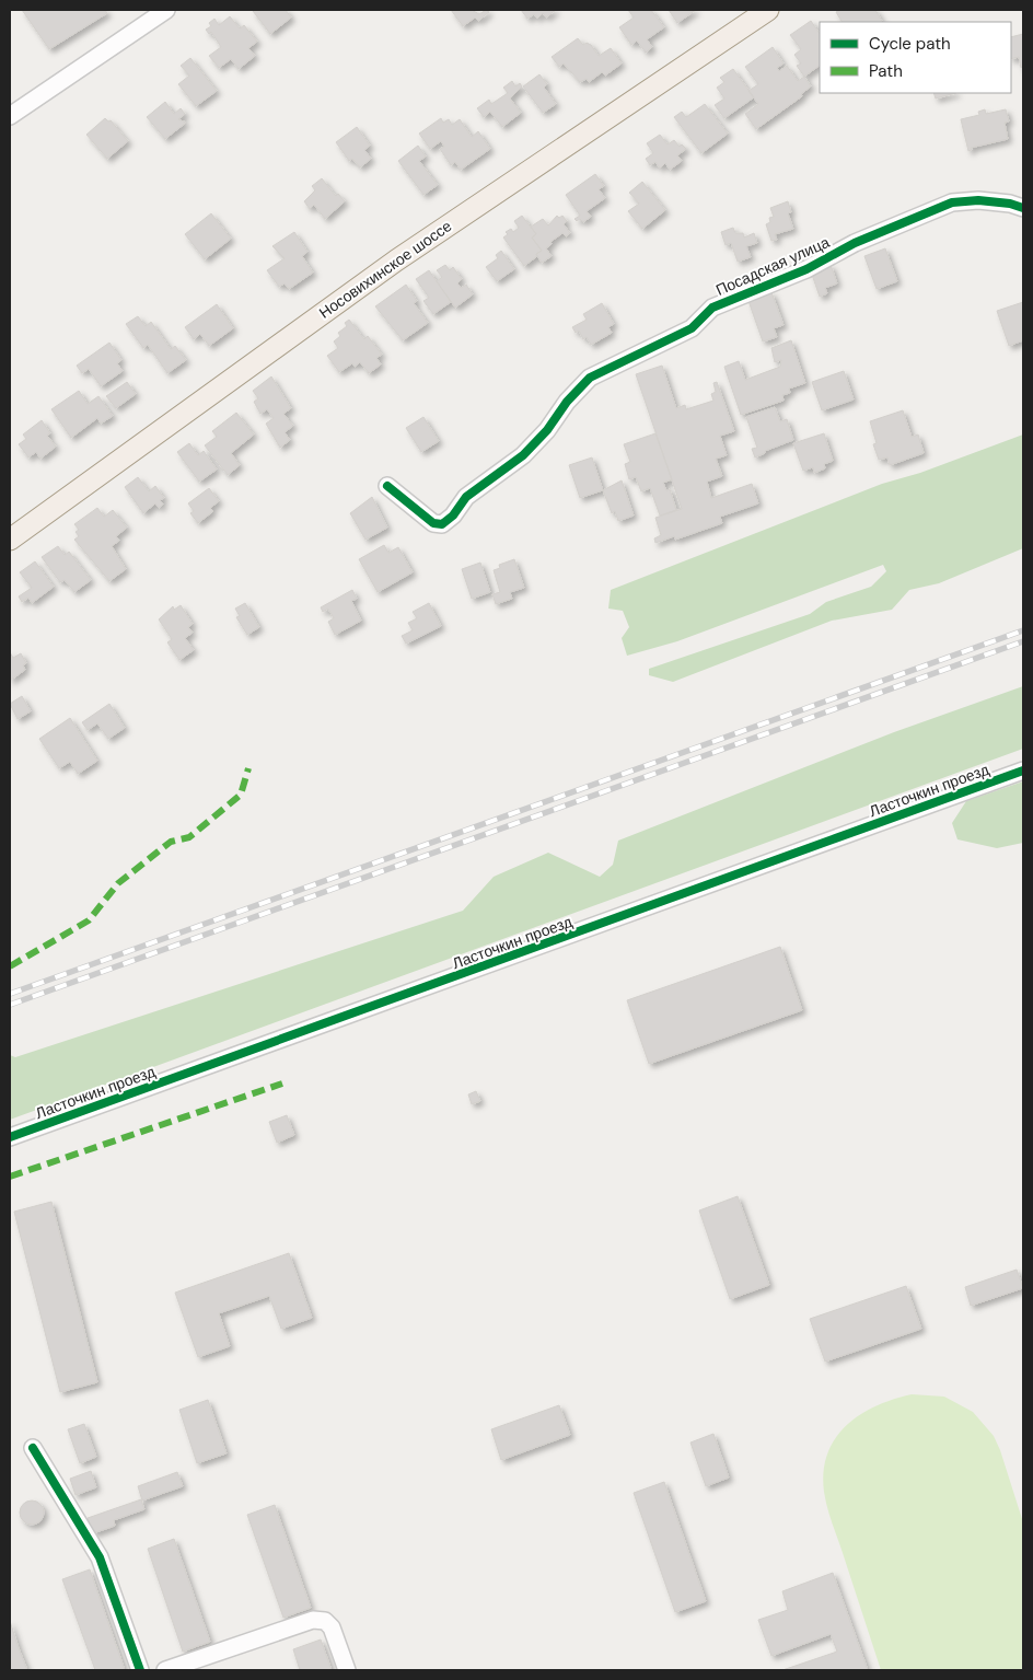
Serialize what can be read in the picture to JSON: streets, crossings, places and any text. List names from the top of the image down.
{
  "streets": {
    "main road": ["Носовихинское шоссе"],
    "street": ["Посадская улица", "Ласточкин проезд"]
  },
  "legend": ["Cycle path", "Path"]
}
